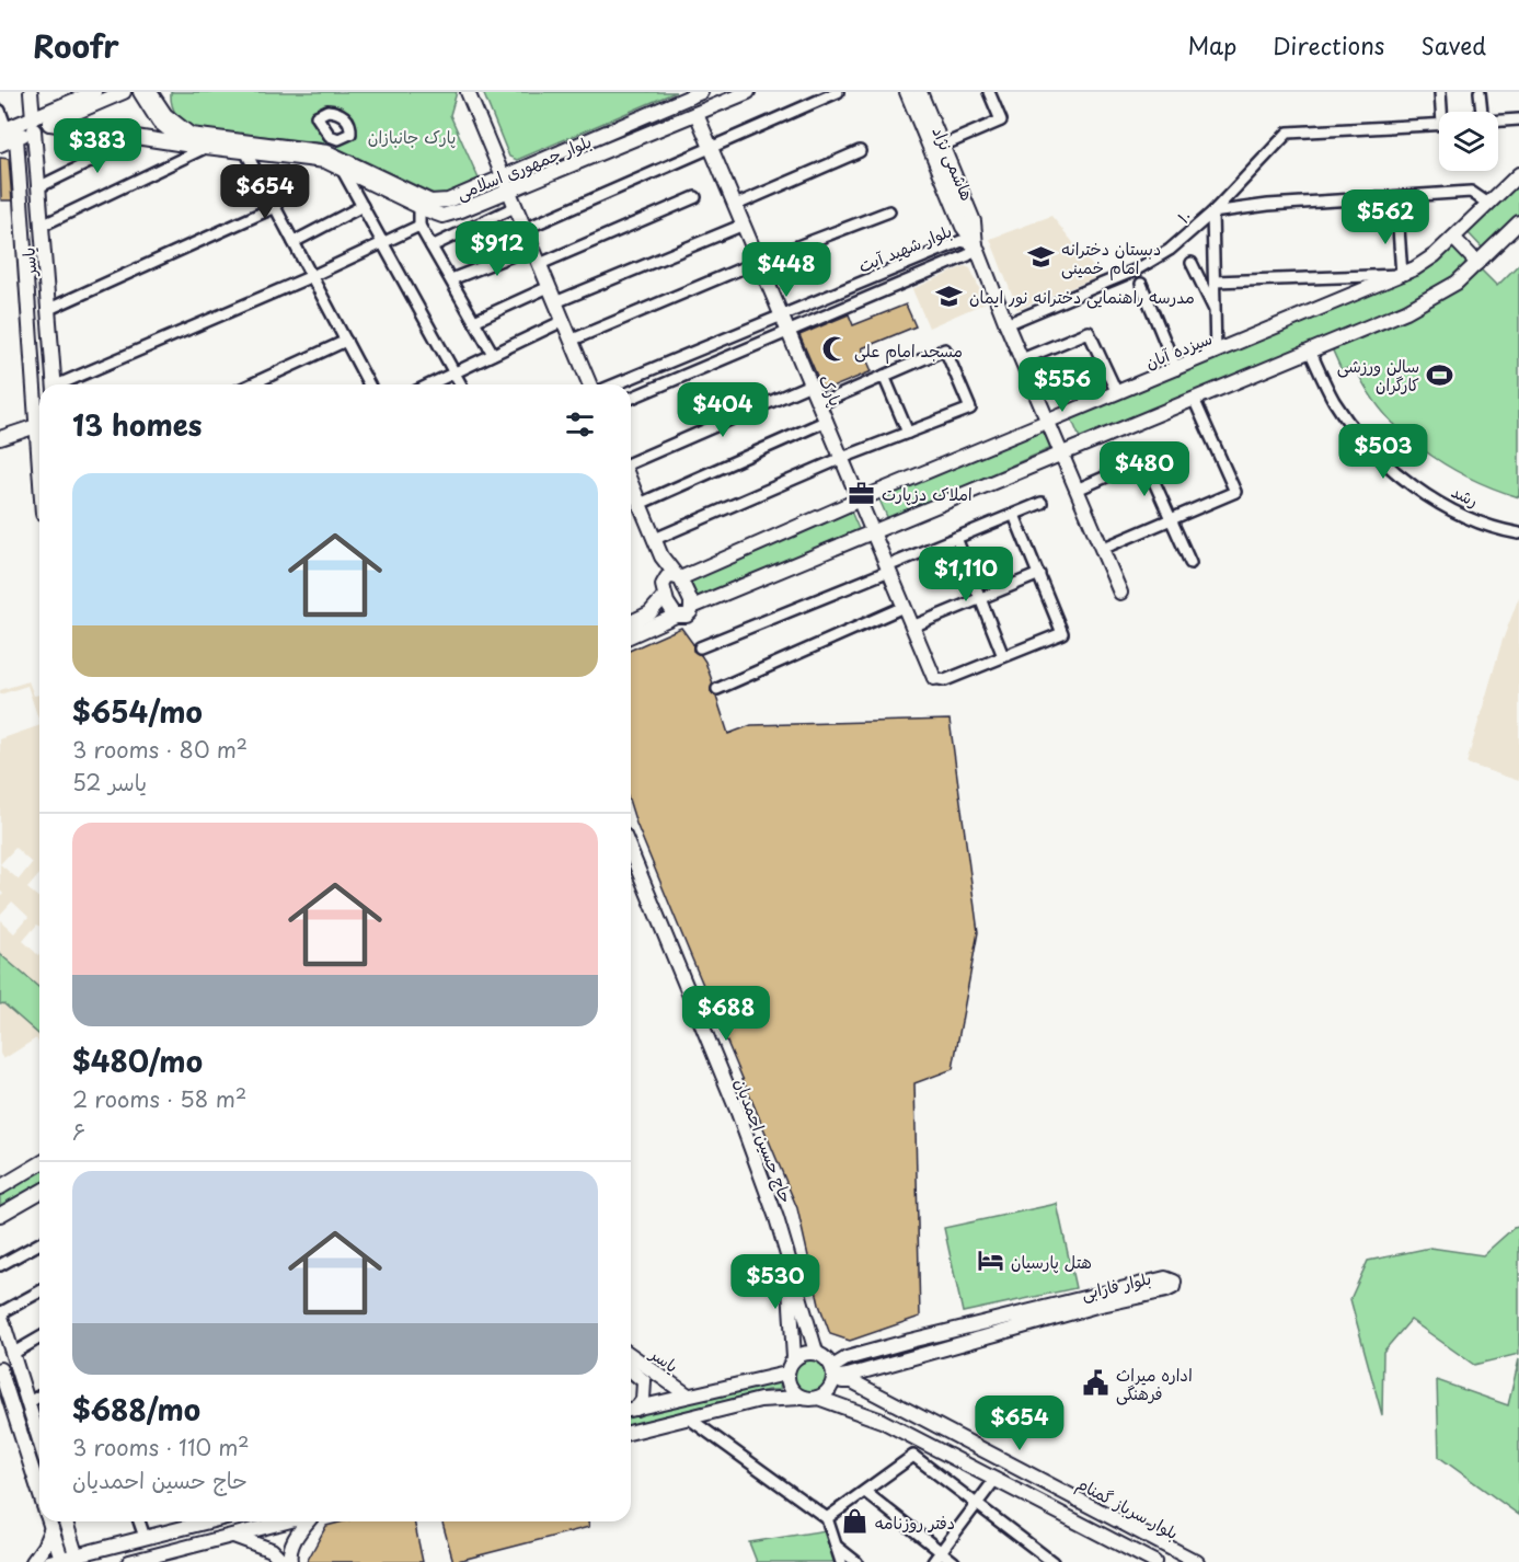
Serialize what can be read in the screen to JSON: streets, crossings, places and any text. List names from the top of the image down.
{
  "streets": {
    "main road": [
      "هاشمی نژاد",
      "بلوار جمهوری اسلامی",
      "یاسر",
      "سیزده آبان",
      "پارک",
      "حاج حسین احمدیان",
      "بلوار فارابی",
      "بلوار سرباز گمنام"
    ],
    "street": ["۱۰", "بلوار شهید آیت", "رشد"]
  },
  "crossings": [
    ["هاشمی نژاد", "۱۰"],
    ["هاشمی نژاد", "بلوار شهید آیت"],
    ["هاشمی نژاد", "سیزده آبان"],
    ["بلوار جمهوری اسلامی", "پارک"],
    ["بلوار شهید آیت", "پارک"],
    ["سیزده آبان", "پارک"],
    ["حاج حسین احمدیان", "بلوار فارابی"],
    ["حاج حسین احمدیان", "بلوار سرباز گمنام"],
    ["بلوار فارابی", "بلوار سرباز گمنام"]
  ],
  "parks": ["پارک جانبازان"],
  "places": {
    "school or university": ["دبستان دخترانه امام خمینی", "مدرسه راهنمایی دخترانه نور ایمان"],
    "mosque": ["مسجد امام علی"],
    "sports": ["سالن ورزشی کارگران"],
    "office": ["املاک دزپارت"],
    "hotel": ["هتل پارسیان"],
    "public building": ["اداره میراث فرهنگی"],
    "shop": ["دفتر روزنامه"]
  },
  "page": {
    "header": "Roofr",
    "nav": ["Map", "Directions", "Saved"],
    "price": [
      "$383",
      "$654",
      "$562",
      "$912",
      "$448",
      "$556",
      "$404",
      "$503",
      "$480",
      "$1,110",
      "$688",
      "$530",
      "$654"
    ],
    "heading": "13 homes",
    "list": [
      {
        "name": "$654/mo",
        "note": "3 rooms · 80 m² · یاسر 52"
      },
      {
        "name": "$480/mo",
        "note": "2 rooms · 58 m² · ۶"
      },
      {
        "name": "$688/mo",
        "note": "3 rooms · 110 m² · حاج حسین احمدیان"
      }
    ]
  }
}
